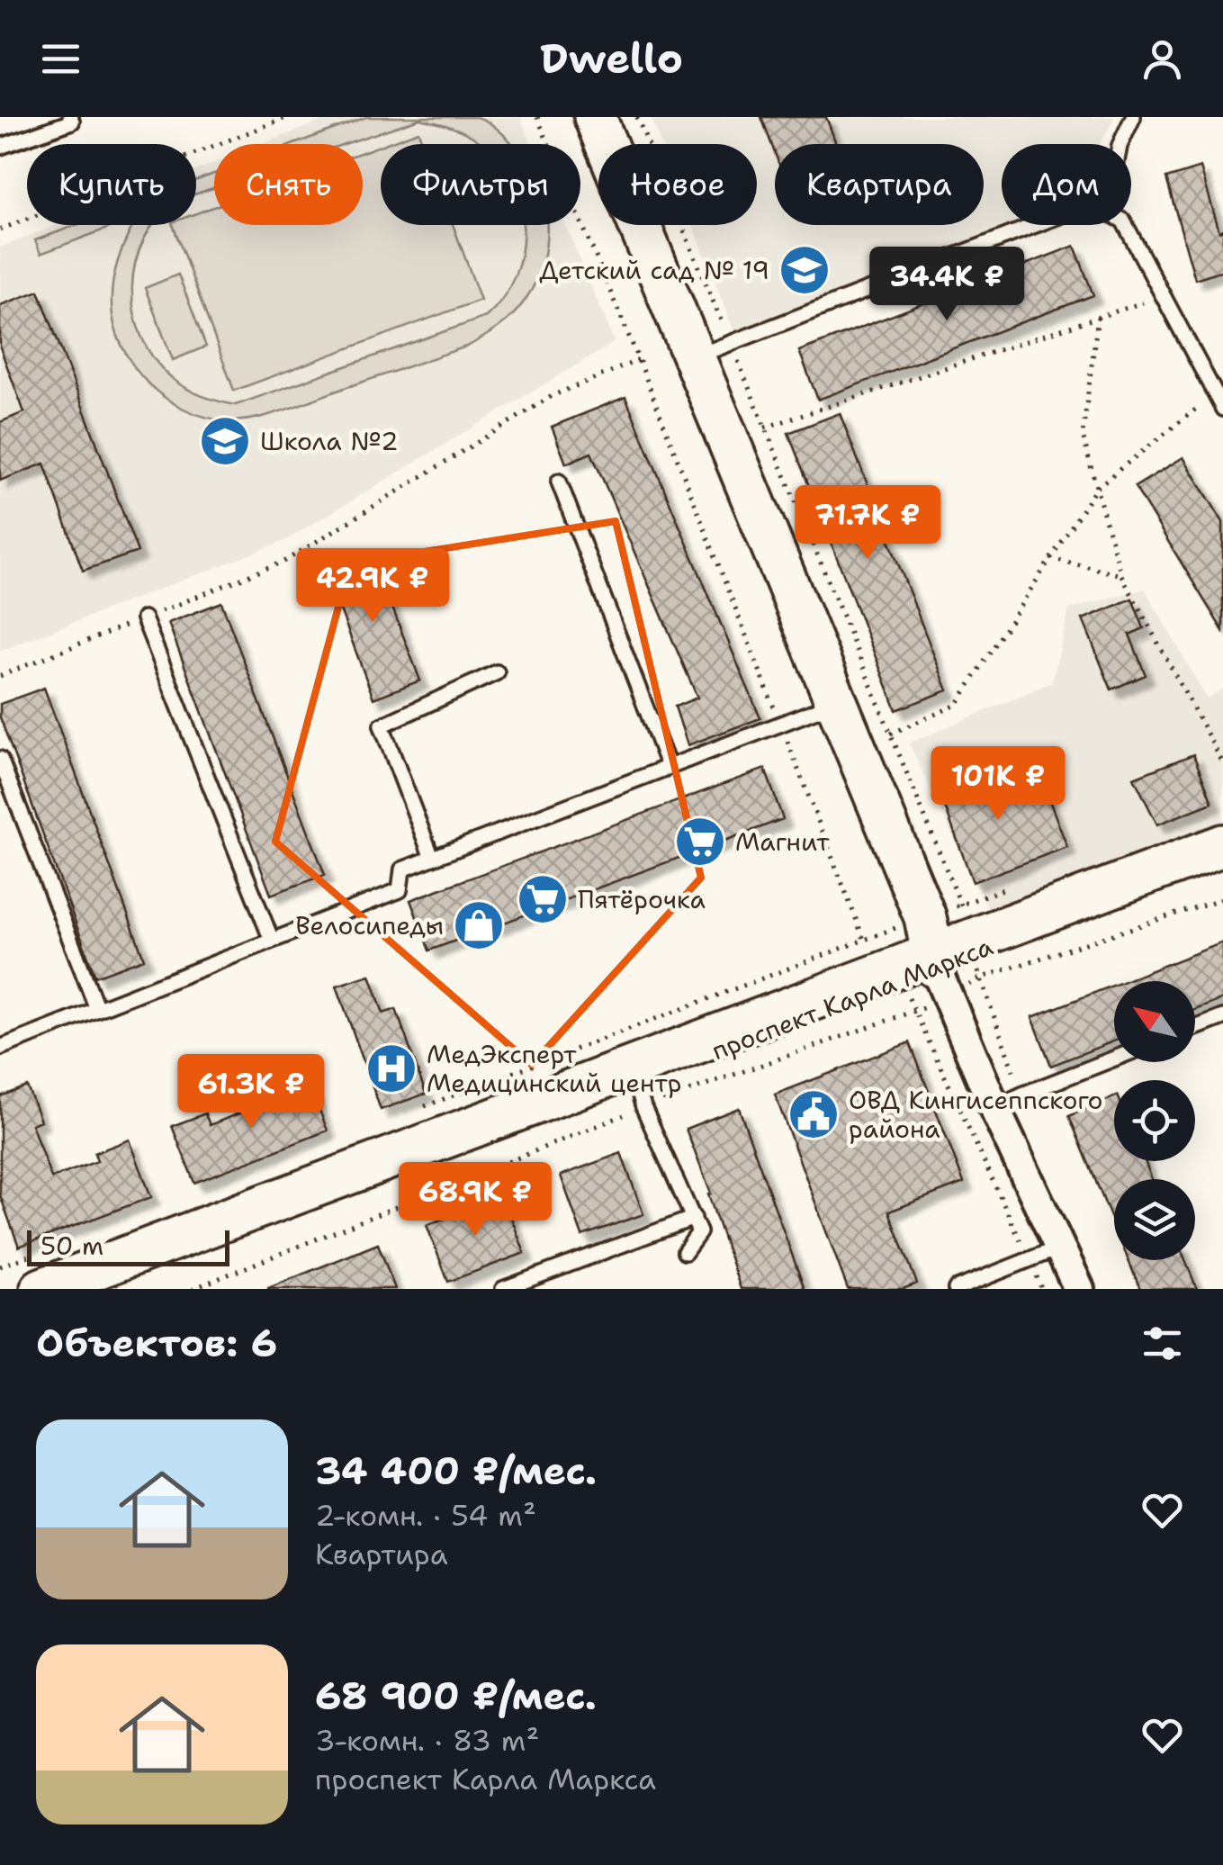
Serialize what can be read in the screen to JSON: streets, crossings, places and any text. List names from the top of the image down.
{
  "streets": {
    "main road": ["проспект Карла Маркса"]
  },
  "places": {
    "school or university": ["Детский сад № 19", "Школа №2"],
    "supermarket": ["Магнит", "Пятёрочка"],
    "shop": ["Велосипеды"],
    "hospital": ["МедЭксперт Медицинский центр"],
    "public building": ["ОВД Кингисеппского района"]
  },
  "scale_bar": "50 m",
  "north": "top left",
  "page": {
    "header": "Dwello",
    "chip": [
      "Купить",
      "Снять",
      "Фильтры",
      "Новое",
      "Квартира",
      "Дом"
    ],
    "price": [
      "34.4K ₽",
      "71.7K ₽",
      "42.9K ₽",
      "101K ₽",
      "61.3K ₽",
      "68.9K ₽"
    ],
    "scale": "50 m",
    "heading": "Объектов: 6",
    "list": [
      {
        "name": "34 400 ₽/мес.",
        "note": "2-комн. · 54 m² · Квартира"
      },
      {
        "name": "68 900 ₽/мес.",
        "note": "3-комн. · 83 m² · проспект Карла Маркса"
      }
    ]
  }
}
